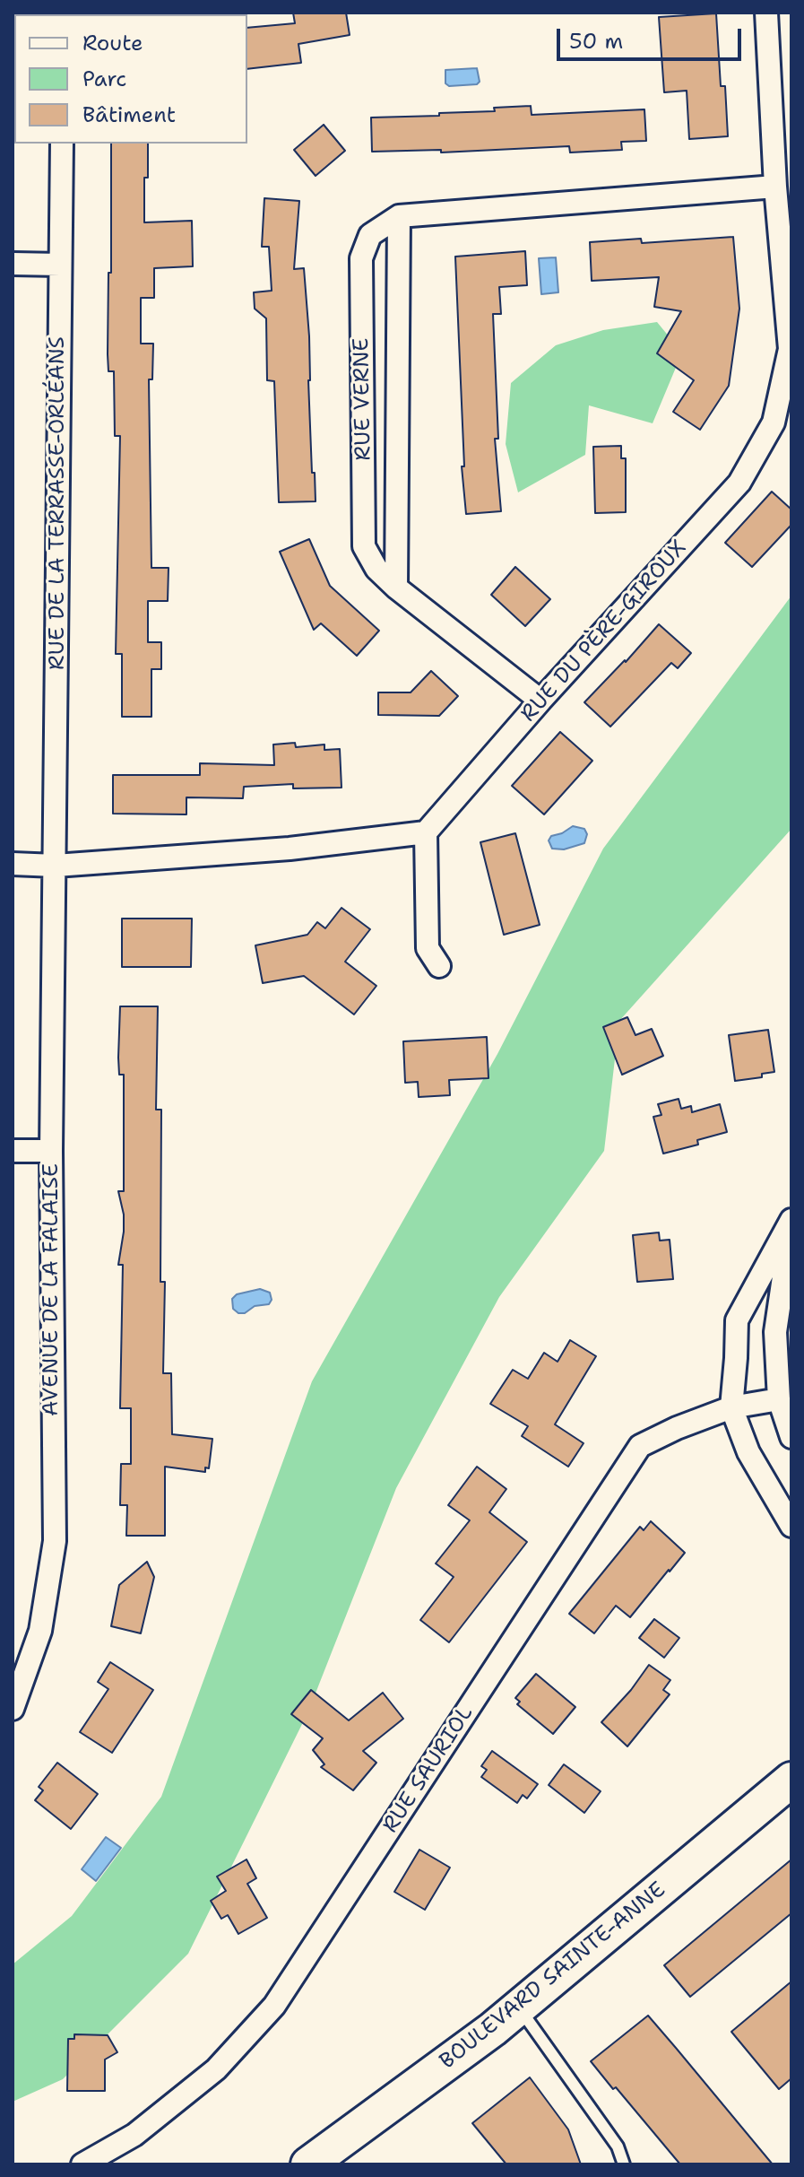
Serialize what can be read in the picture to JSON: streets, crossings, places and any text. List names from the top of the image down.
{
  "streets": {
    "main road": ["BOULEVARD SAINTE-ANNE"],
    "street": [
      "RUE VERNE",
      "RUE DE LA TERRASSE-ORLÉANS",
      "RUE DU PÈRE-GIROUX",
      "AVENUE DE LA FALAISE",
      "RUE SAURIOL"
    ]
  },
  "crossings": [
    ["RUE VERNE", "RUE DU PÈRE-GIROUX"],
    ["RUE DE LA TERRASSE-ORLÉANS", "AVENUE DE LA FALAISE"]
  ],
  "legend": ["Route", "Parc", "Bâtiment"],
  "scale_bar": "50 m"
}
